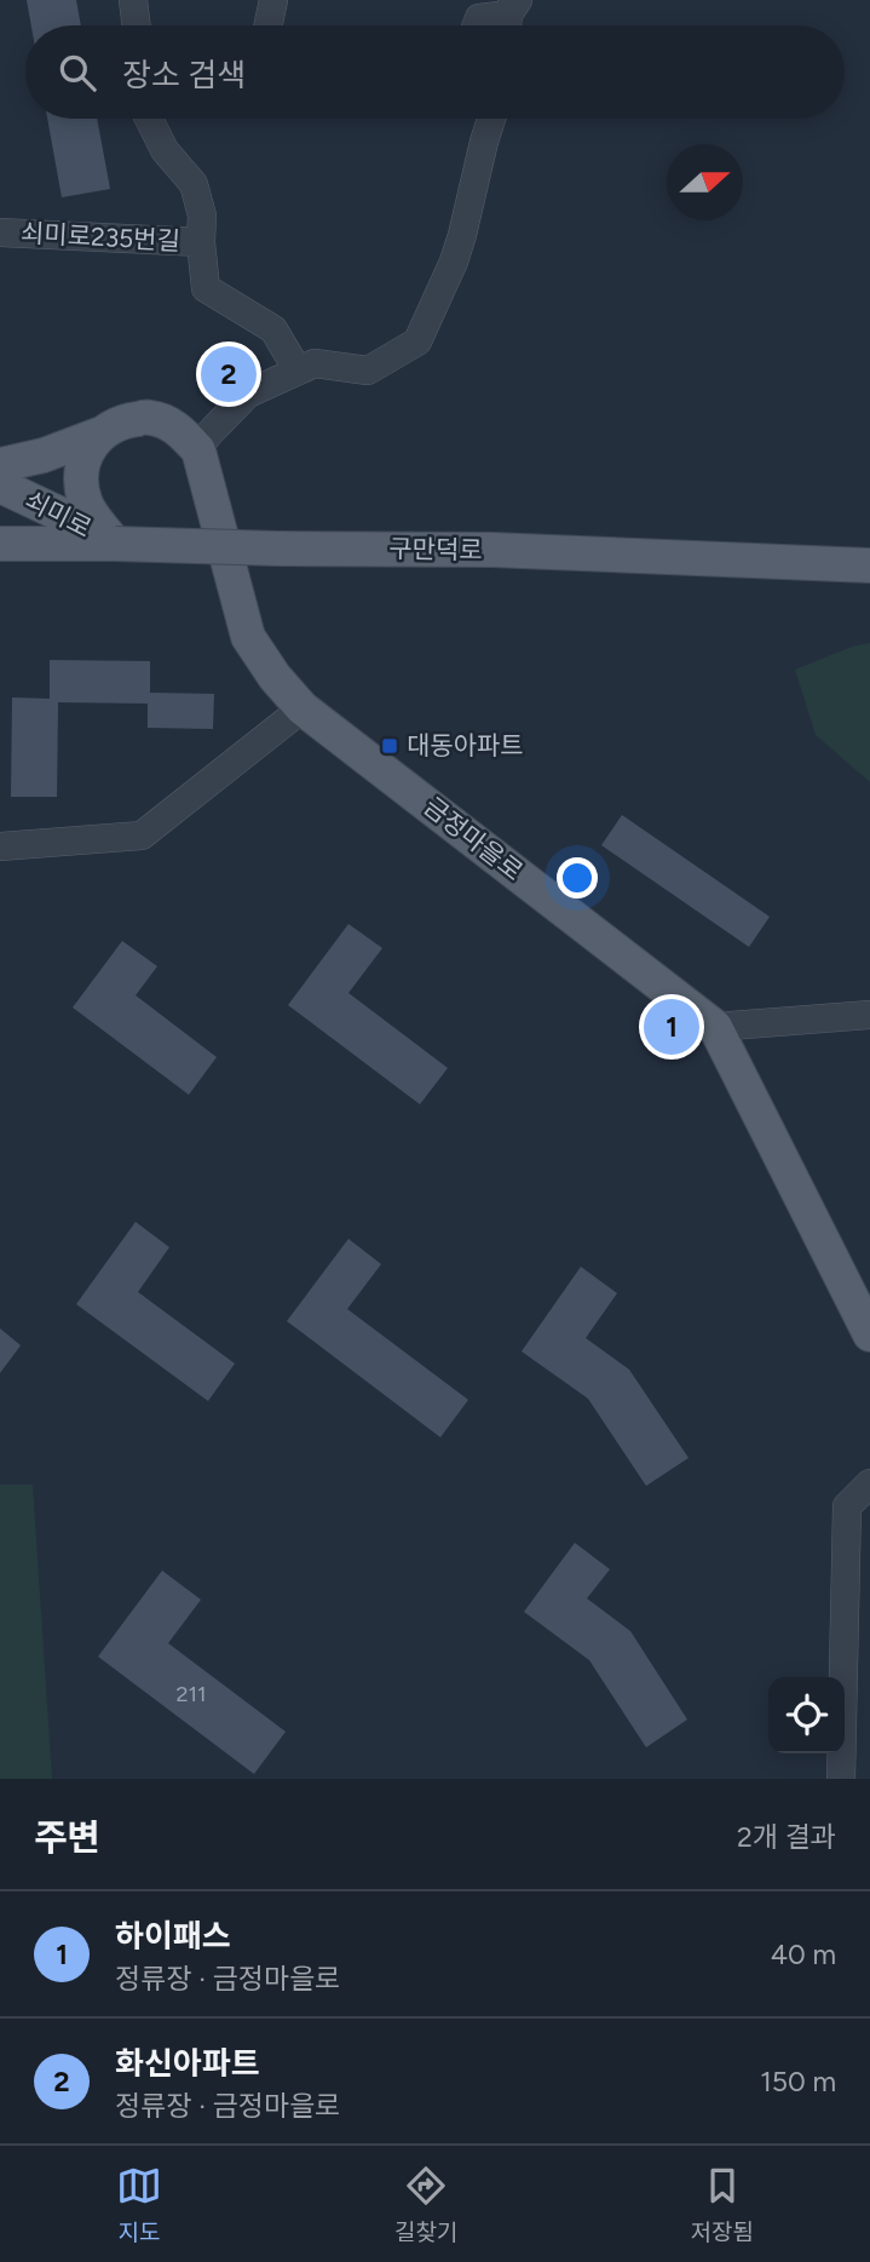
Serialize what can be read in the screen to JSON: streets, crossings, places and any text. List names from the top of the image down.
{
  "streets": {
    "main road": ["쇠미로", "구만덕로", "금정마을로"],
    "street": ["쇠미로235번길"]
  },
  "crossings": [
    ["쇠미로", "구만덕로"]
  ],
  "places": {
    "transit": ["대동아파트"]
  },
  "house_numbers": ["211"],
  "north": "right",
  "page": {
    "search": "장소 검색",
    "pins": ["2", "1"],
    "heading": ["주변", "2개 결과"],
    "list": [
      {
        "mark": "1",
        "name": "하이패스",
        "note": "정류장 · 금정마을로",
        "value": "40 m"
      },
      {
        "mark": "2",
        "name": "화신아파트",
        "note": "정류장 · 금정마을로",
        "value": "150 m"
      }
    ],
    "nav": ["지도", "길찾기", "저장됨"]
  }
}
